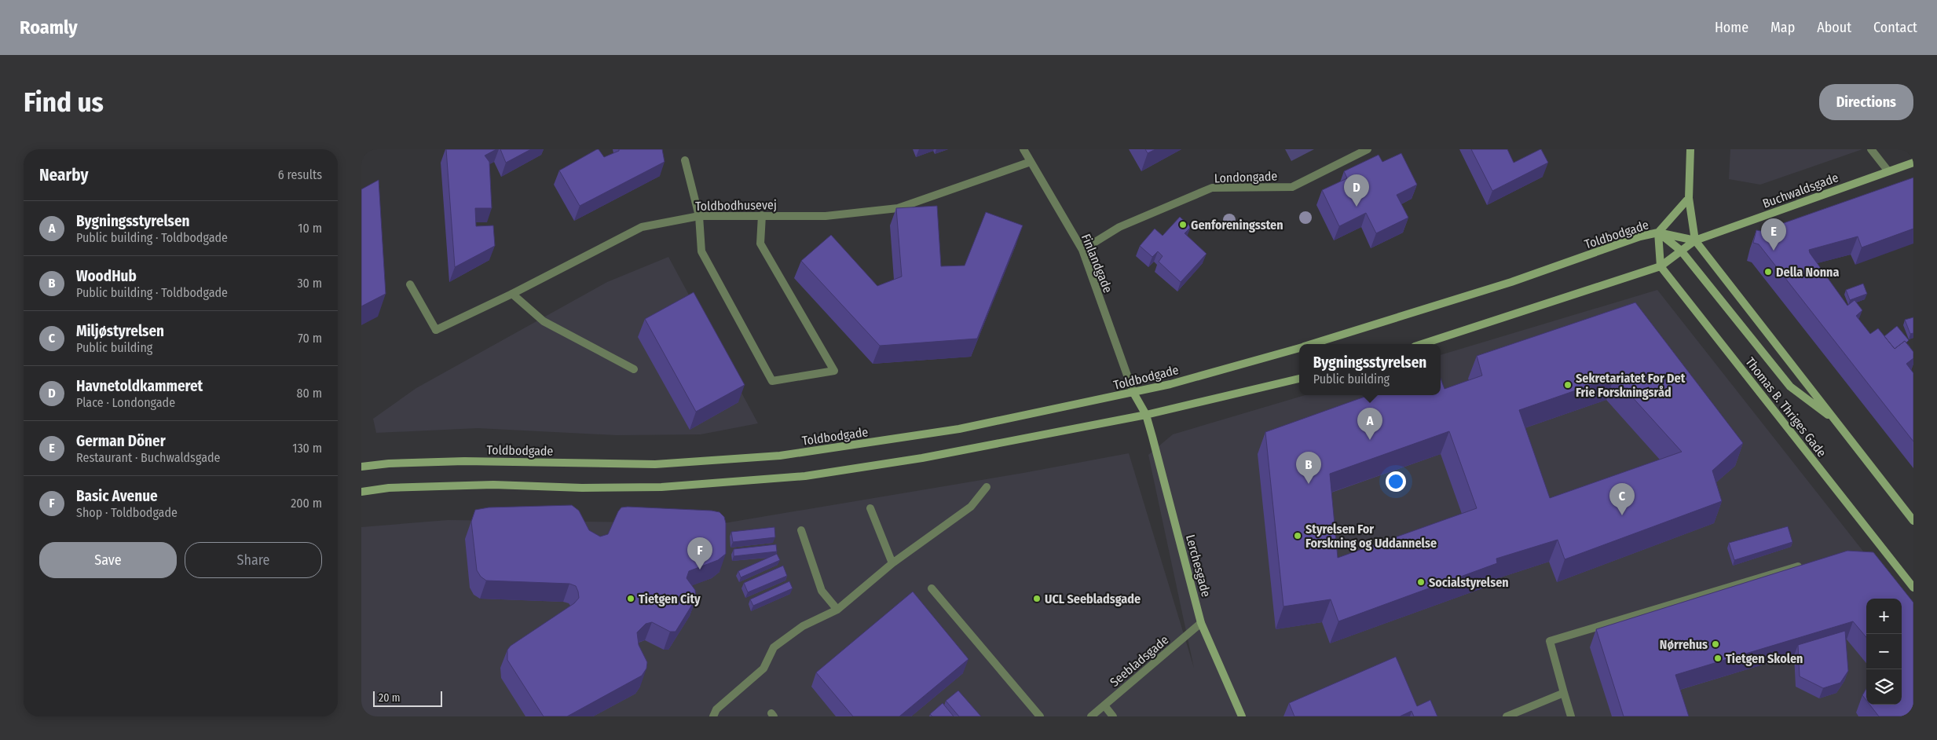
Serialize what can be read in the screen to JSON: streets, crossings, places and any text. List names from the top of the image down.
{
  "streets": {
    "main road": [
      "Buchwaldsgade",
      "Toldbodgade",
      "Thomas B. Thriges Gade",
      "Lerchesgade"
    ],
    "street": [
      "Londongade",
      "Toldbodhusevej",
      "Finlandgade",
      "Seebladsgade"
    ]
  },
  "crossings": [
    ["Londongade", "Finlandgade"],
    ["Buchwaldsgade", "Toldbodgade"],
    ["Toldbodhusevej", "Finlandgade"],
    ["Toldbodgade", "Finlandgade"],
    ["Toldbodgade", "Lerchesgade"],
    ["Finlandgade", "Lerchesgade"],
    ["Lerchesgade", "Seebladsgade"]
  ],
  "places": [
    "Genforeningssten",
    "Della Nonna",
    "Sekretariatet For Det Frie Forskningsråd",
    "Styrelsen For Forskning og Uddannelse",
    "Socialstyrelsen",
    "Tietgen City",
    "UCL Seebladsgade",
    "Nørrehus",
    "Tietgen Skolen"
  ],
  "scale_bar": "20 m",
  "page": {
    "header": "Roamly",
    "nav": [
      "Home",
      "Map",
      "About",
      "Contact"
    ],
    "buttons": [
      "Directions",
      ["Save", "Share"]
    ],
    "title": "Find us",
    "heading": ["Nearby", "6 results"],
    "pins": [
      "D",
      "E",
      "A",
      "B",
      "C",
      "F"
    ],
    "list": [
      {
        "mark": "A",
        "name": "Bygningsstyrelsen",
        "note": "Public building · Toldbodgade",
        "value": "10 m"
      },
      {
        "mark": "B",
        "name": "WoodHub",
        "note": "Public building · Toldbodgade",
        "value": "30 m"
      },
      {
        "mark": "C",
        "name": "Miljøstyrelsen",
        "note": "Public building",
        "value": "70 m"
      },
      {
        "mark": "D",
        "name": "Havnetoldkammeret",
        "note": "Place · Londongade",
        "value": "80 m"
      },
      {
        "mark": "E",
        "name": "German Döner",
        "note": "Restaurant · Buchwaldsgade",
        "value": "130 m"
      },
      {
        "mark": "F",
        "name": "Basic Avenue",
        "note": "Shop · Toldbodgade",
        "value": "200 m"
      }
    ],
    "popup": ["Bygningsstyrelsen", "Public building"],
    "map_buttons": ["+", "−"],
    "scale": "20 m"
  }
}
